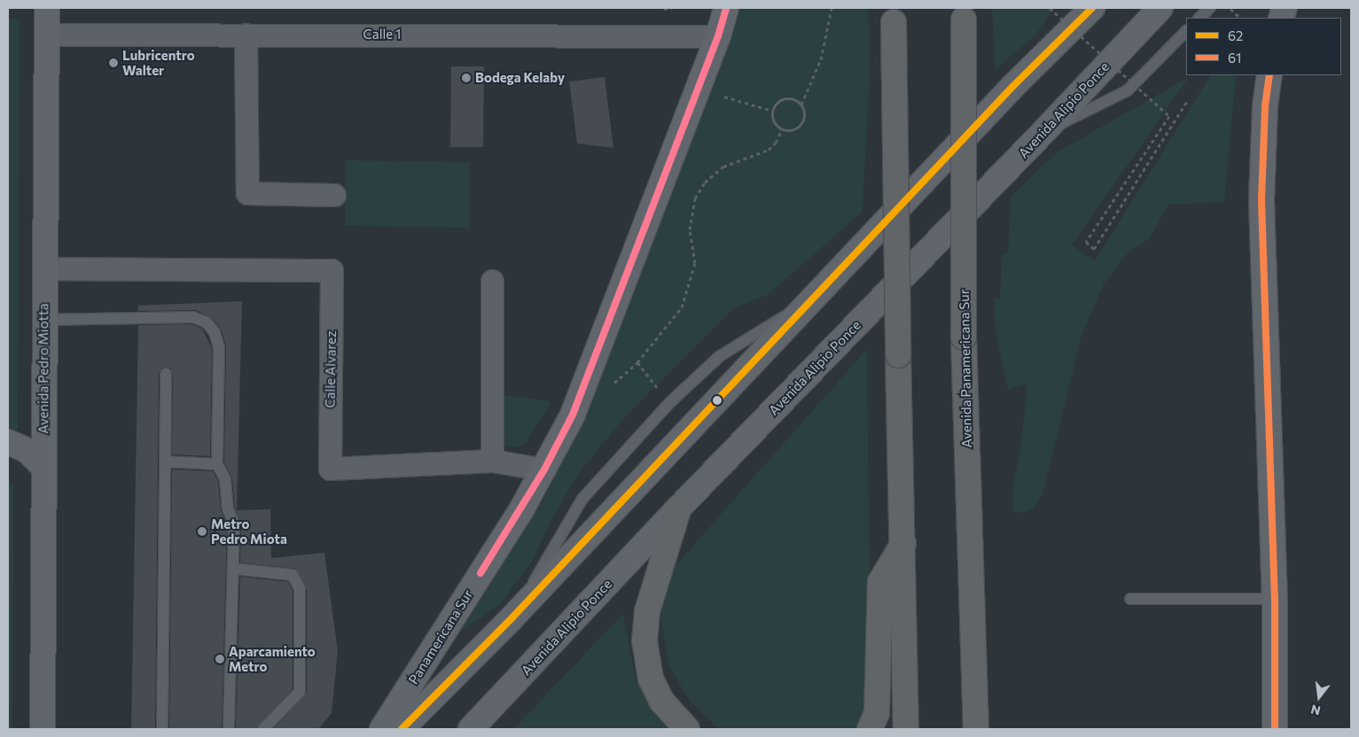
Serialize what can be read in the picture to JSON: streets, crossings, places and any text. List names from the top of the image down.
{
  "streets": {
    "highway": ["Avenida Panamericana Sur"],
    "main road": ["Avenida Alipio Ponce", "Avenida Pedro Miotta", "Panamericana Sur"],
    "street": ["Calle 1", "Calle Alvarez"]
  },
  "crossings": [
    ["Calle 1", "Avenida Pedro Miotta"],
    ["Calle 1", "Panamericana Sur"],
    ["Avenida Pedro Miotta", "Calle Alvarez"]
  ],
  "places": [
    "Lubricentro Walter",
    "Bodega Kelaby",
    "Metro Pedro Miota",
    "Aparcamiento Metro"
  ],
  "lines": ["transit line 62", "transit line 61"],
  "legend": ["62", "61"],
  "north": "bottom"
}
